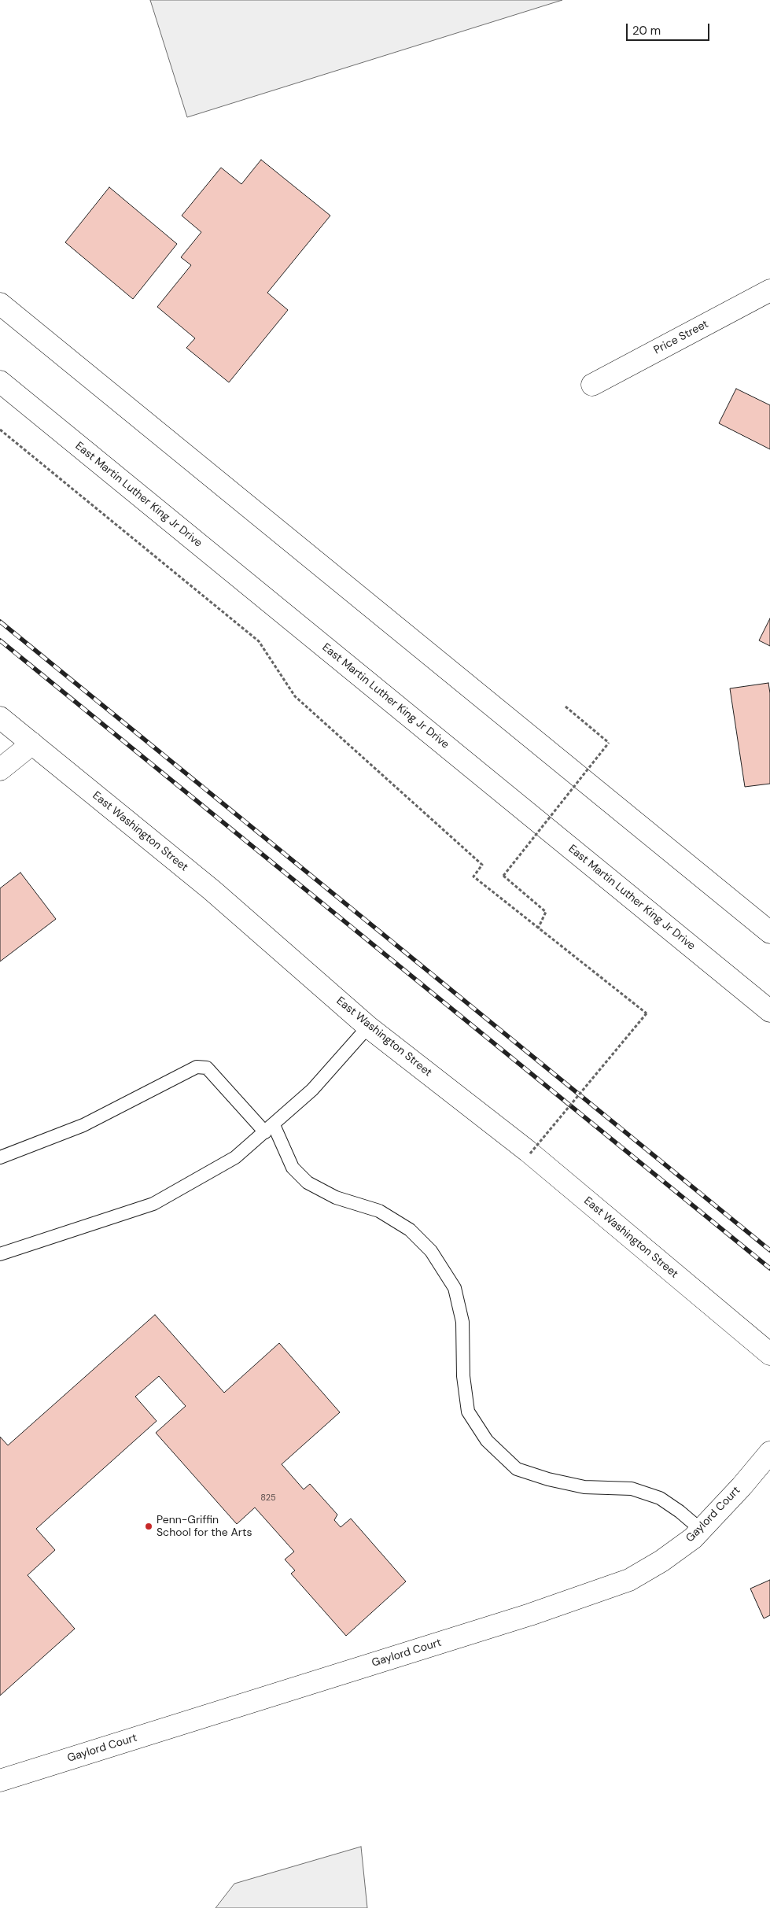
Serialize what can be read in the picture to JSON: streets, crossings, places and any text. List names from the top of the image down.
{
  "streets": {
    "street": [
      "Price Street",
      "East Martin Luther King Jr Drive",
      "East Washington Street",
      "Gaylord Court"
    ]
  },
  "places": ["Penn-Griffin School for the Arts"],
  "house_numbers": ["825"],
  "scale_bar": "20 m"
}
